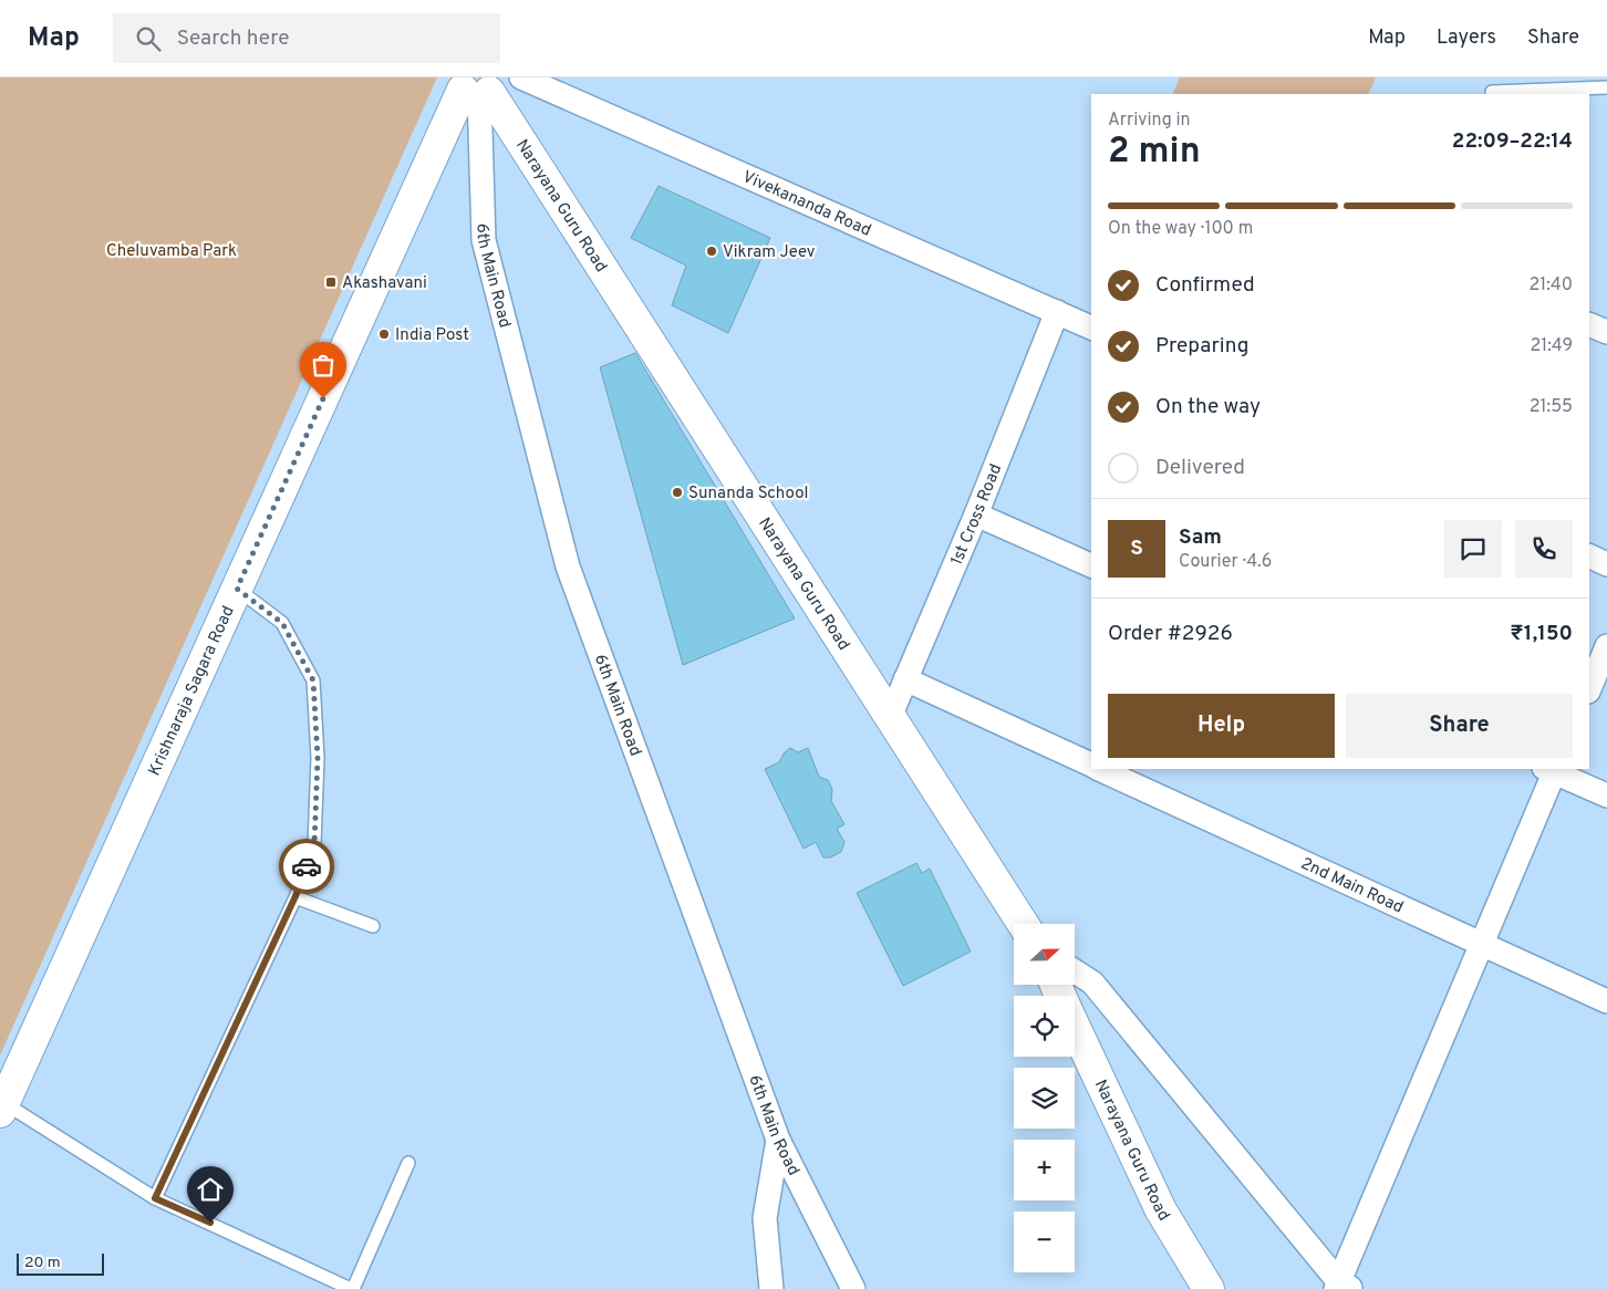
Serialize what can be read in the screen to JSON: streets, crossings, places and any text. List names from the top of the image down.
{
  "streets": {
    "street": [
      "Vivekananda Road",
      "Narayana Guru Road",
      "6th Main Road",
      "1st Cross Road",
      "Krishnaraja Sagara Road",
      "2nd Main Road"
    ]
  },
  "crossings": [
    ["Vivekananda Road", "1st Cross Road"],
    ["Narayana Guru Road", "6th Main Road"],
    ["Narayana Guru Road", "1st Cross Road"],
    ["Narayana Guru Road", "Krishnaraja Sagara Road"],
    ["6th Main Road", "Krishnaraja Sagara Road"]
  ],
  "parks": ["Cheluvamba Park"],
  "places": {
    "other": ["Vikram Jeev", "India Post", "Sunanda School"],
    "transit": ["Akashavani"]
  },
  "scale_bar": "20 m",
  "north": "right",
  "page": {
    "header": "Map",
    "search": "Search here",
    "nav": ["Map", "Layers", "Share"],
    "heading": ["2 min", "Arriving in", "22:09–22:14"],
    "panel": [
      "Sam",
      "Courier · 4.6",
      "Order #2926",
      "₹1,150"
    ],
    "bar": "On the way · 100 m",
    "list": [
      ["Confirmed", "21:40"],
      ["Preparing", "21:49"],
      ["On the way", "21:55"],
      "Delivered"
    ],
    "round": "S",
    "buttons": ["Help", "Share"],
    "map_buttons": ["+", "−"],
    "scale": "20 m"
  }
}
